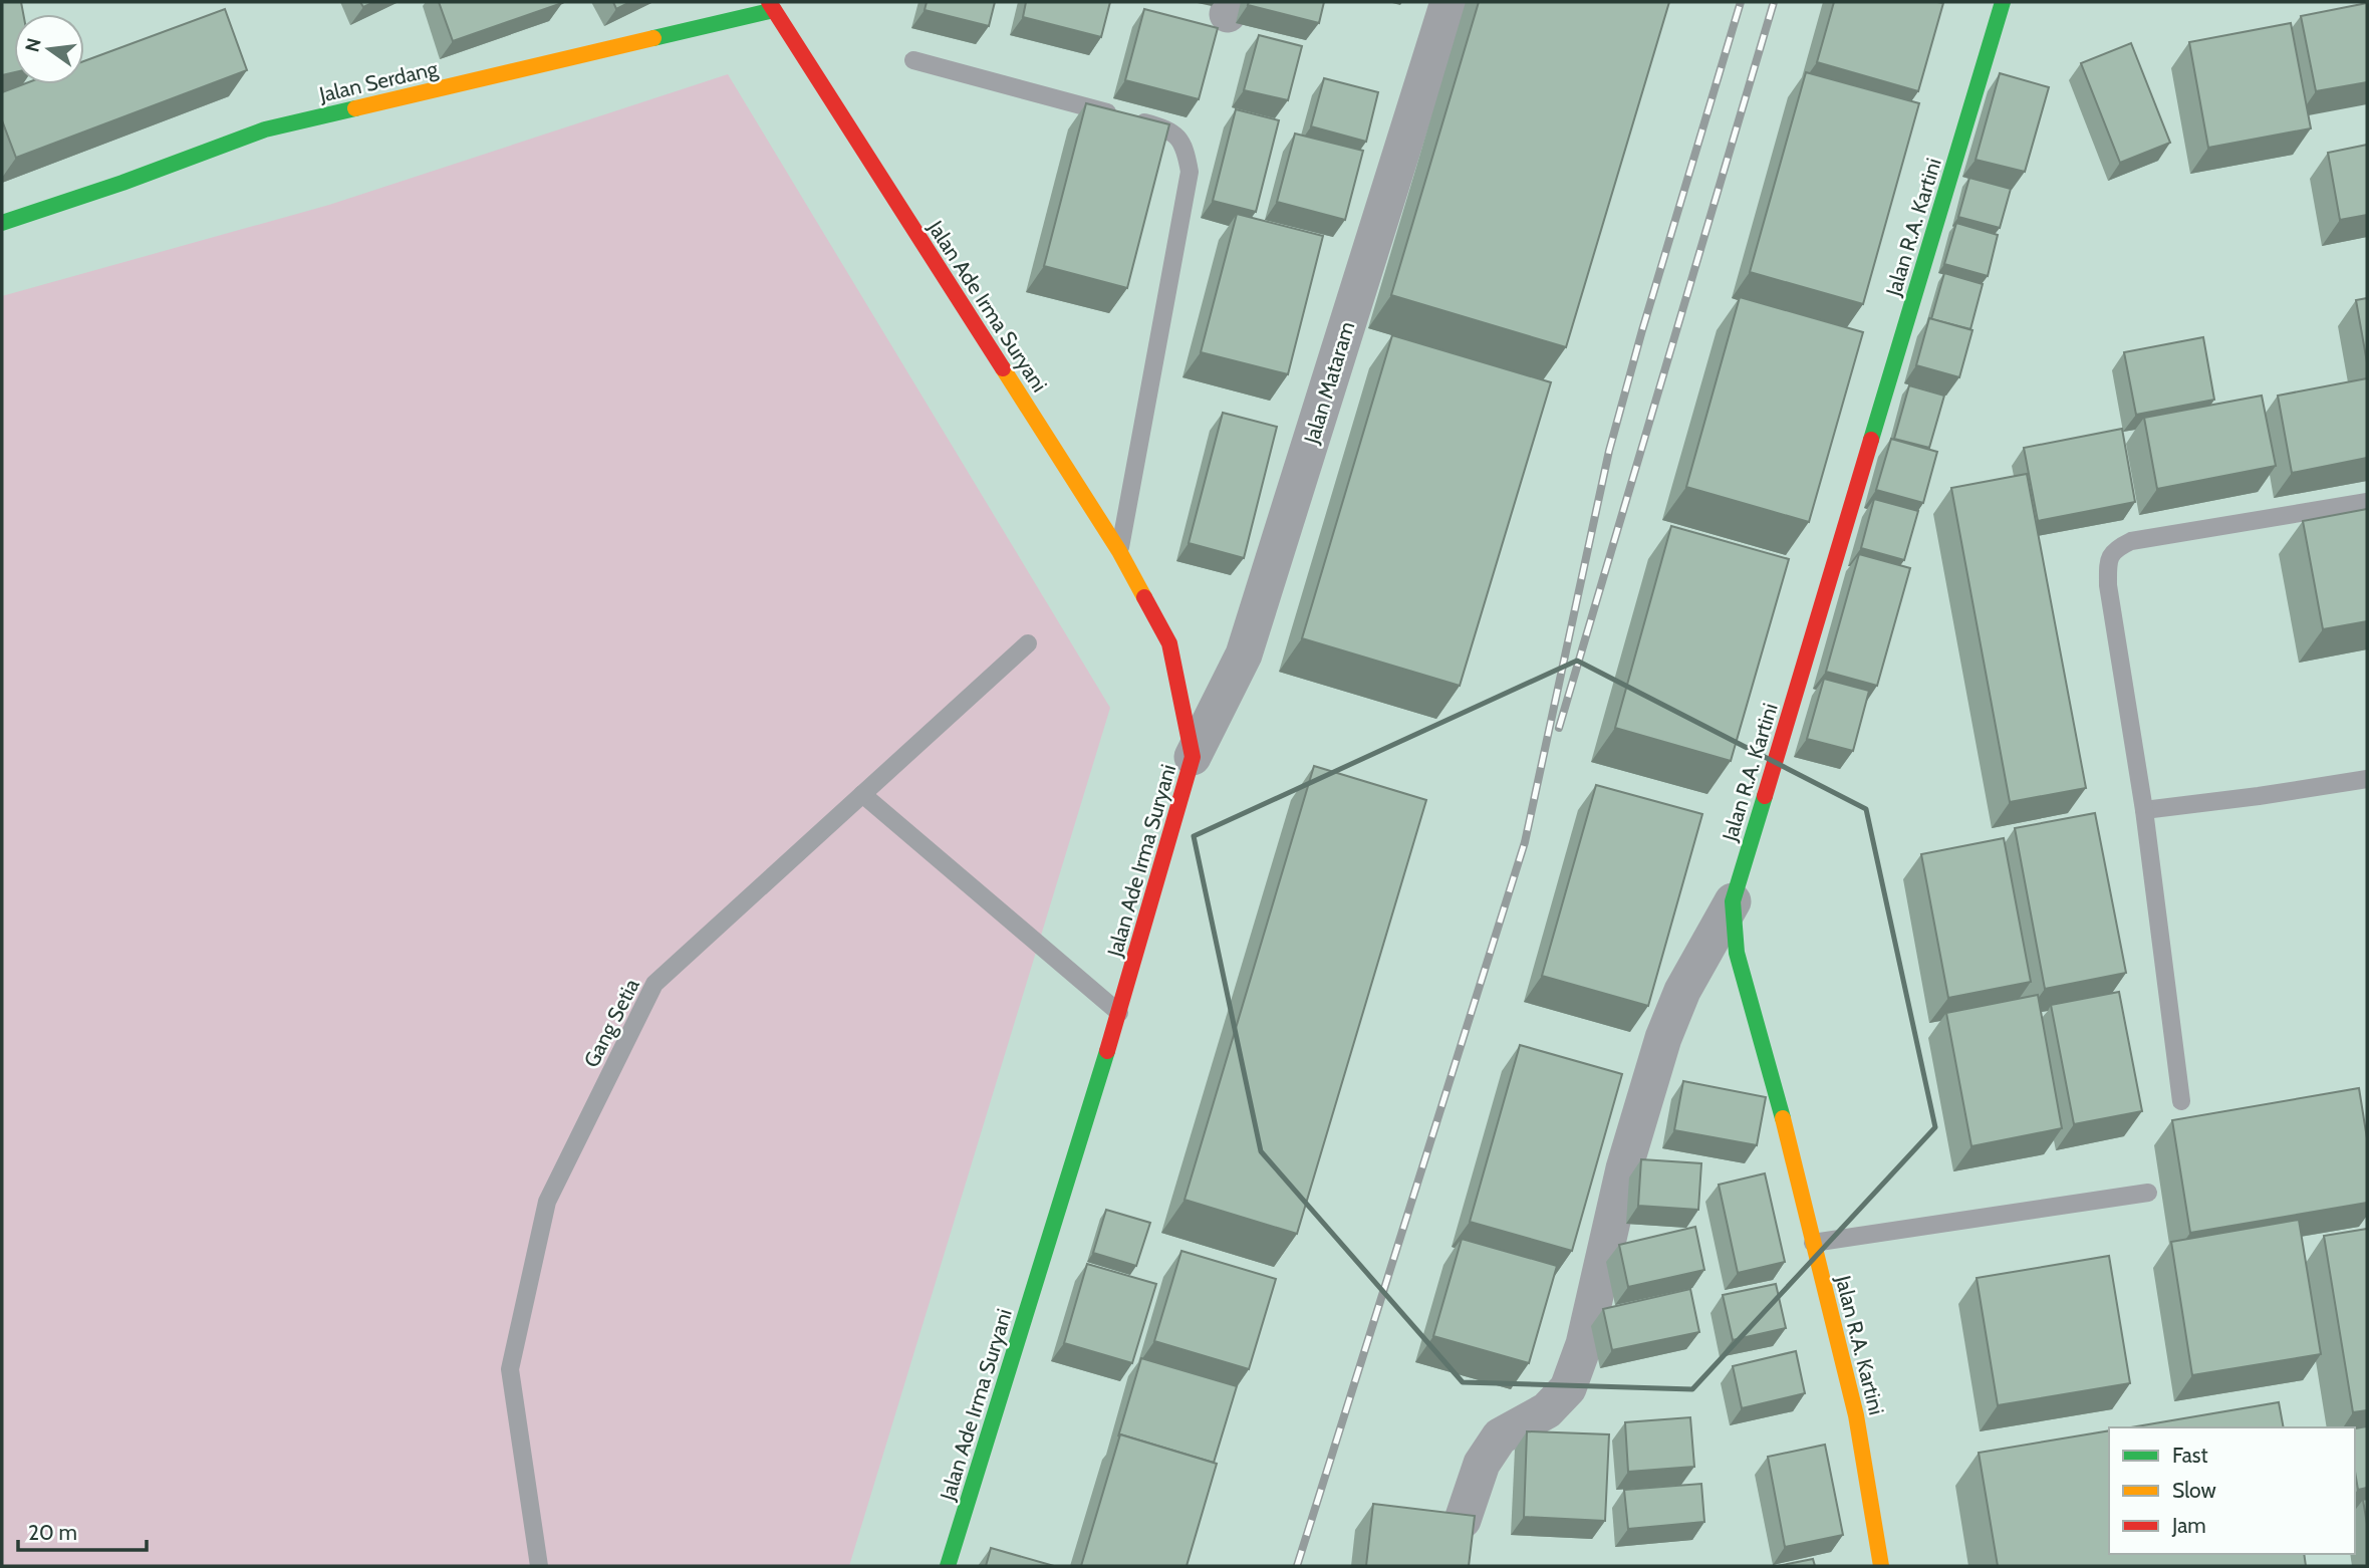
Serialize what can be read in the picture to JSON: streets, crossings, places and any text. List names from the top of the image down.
{
  "streets": {
    "street": [
      "Jalan Serdang",
      "Jalan R.A. Kartini",
      "Jalan Ade Irma Suryani",
      "Jalan Mataram"
    ],
    "lane": ["Gang Setia"]
  },
  "crossings": [
    ["Jalan Serdang", "Jalan Ade Irma Suryani"],
    ["Jalan Ade Irma Suryani", "Jalan Mataram"]
  ],
  "legend": ["Fast", "Slow", "Jam"],
  "scale_bar": "20 m",
  "north": "left"
}
